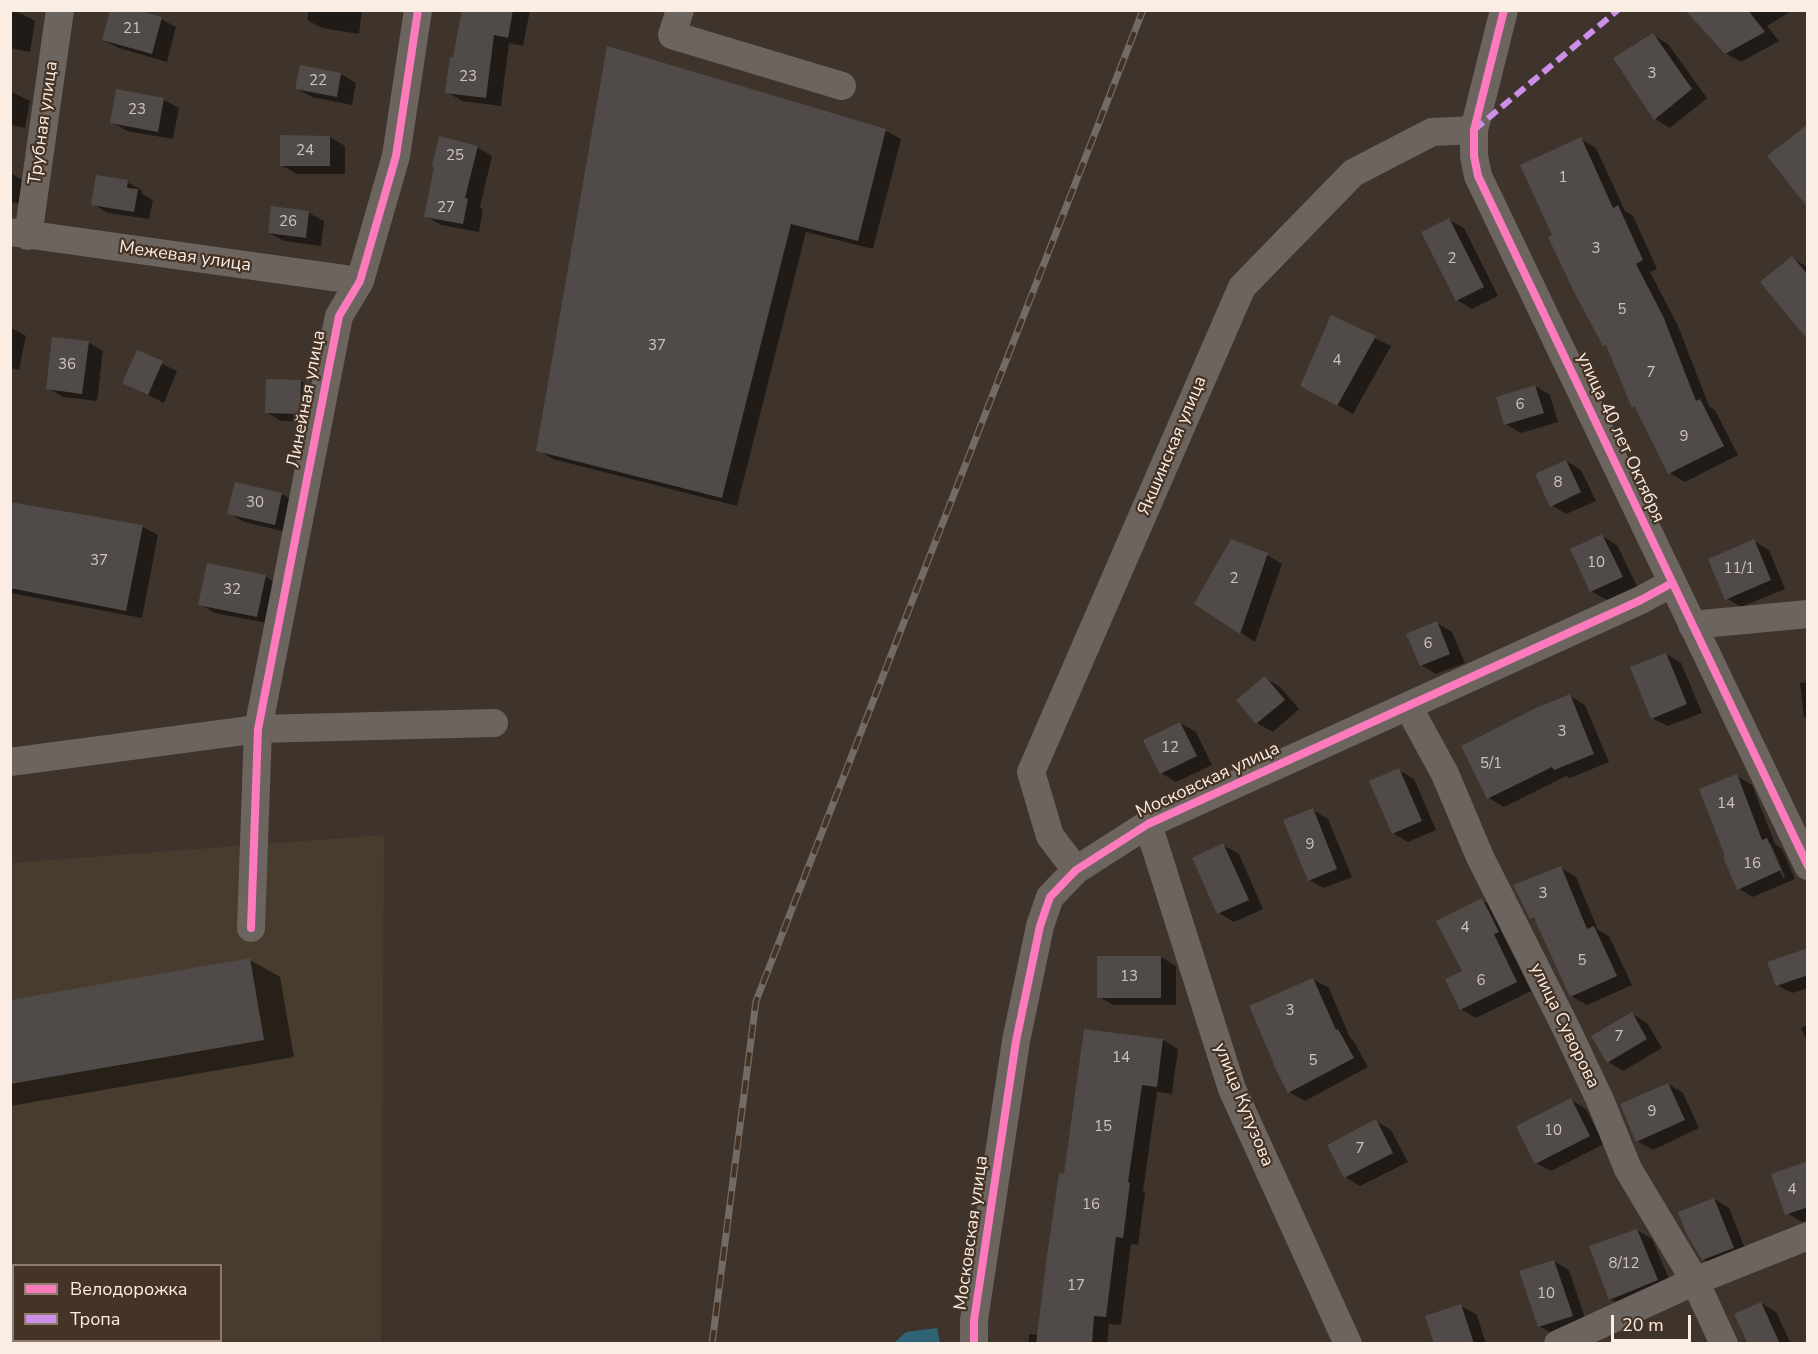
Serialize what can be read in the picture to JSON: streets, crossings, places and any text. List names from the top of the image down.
{
  "streets": {
    "street": [
      "Трубная улица",
      "Межевая улица",
      "Линейная улица",
      "улица 40 лет Октября",
      "Якшинская улица",
      "Московская улица",
      "улица Суворова",
      "улица Кутузова"
    ]
  },
  "crossings": [
    ["Трубная улица", "Межевая улица"],
    ["Межевая улица", "Линейная улица"],
    ["улица 40 лет Октября", "Якшинская улица"],
    ["улица 40 лет Октября", "Московская улица"],
    ["Якшинская улица", "Московская улица"],
    ["Московская улица", "улица Суворова"],
    ["Московская улица", "улица Кутузова"]
  ],
  "house_numbers": [
    "21",
    "3",
    "23",
    "22",
    "23",
    "24",
    "25",
    "1",
    "27",
    "26",
    "3",
    "2",
    "5",
    "37",
    "4",
    "36",
    "7",
    "6",
    "9",
    "8",
    "30",
    "37",
    "10",
    "11/1",
    "2",
    "32",
    "6",
    "3",
    "12",
    "5/1",
    "14",
    "9",
    "16",
    "3",
    "4",
    "5",
    "13",
    "6",
    "3",
    "7",
    "14",
    "5",
    "9",
    "15",
    "10",
    "7",
    "4",
    "16",
    "8/12",
    "17",
    "10"
  ],
  "legend": ["Велодорожка", "Тропа"],
  "scale_bar": "20 m"
}
